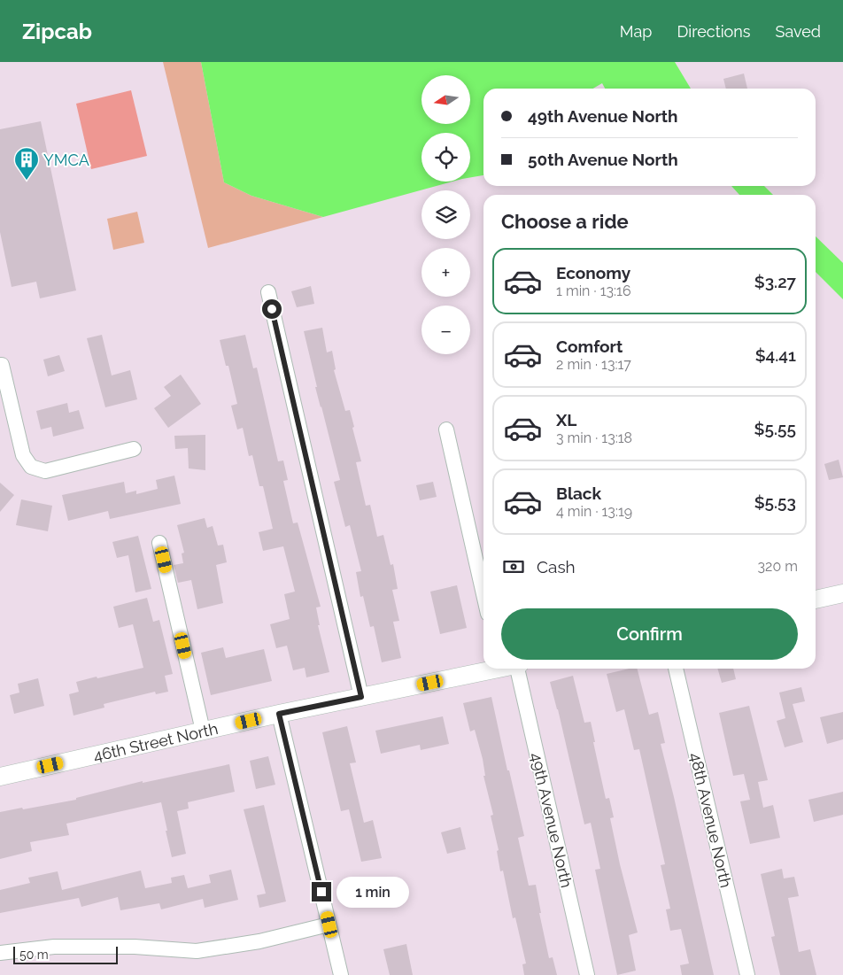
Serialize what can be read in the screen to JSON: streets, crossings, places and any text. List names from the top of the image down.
{
  "streets": {
    "street": ["46th Street North", "49th Avenue North", "48th Avenue North"]
  },
  "places": {
    "building": ["YMCA"]
  },
  "scale_bar": "50 m",
  "north": "left",
  "page": {
    "header": "Zipcab",
    "nav": ["Map", "Directions", "Saved"],
    "map_buttons": ["+", "−"],
    "banner": ["49th Avenue North", "50th Avenue North"],
    "heading": "Choose a ride",
    "list": [
      {
        "name": "Economy",
        "note": "1 min · 13:16",
        "value": "$3.27"
      },
      {
        "name": "Comfort",
        "note": "2 min · 13:17",
        "value": "$4.41"
      },
      {
        "name": "XL",
        "note": "3 min · 13:18",
        "value": "$5.55"
      },
      {
        "name": "Black",
        "note": "4 min · 13:19",
        "value": "$5.53"
      }
    ],
    "pay": ["Cash", "320 m"],
    "buttons": "Confirm",
    "bubble": "1 min",
    "scale": "50 m"
  }
}
